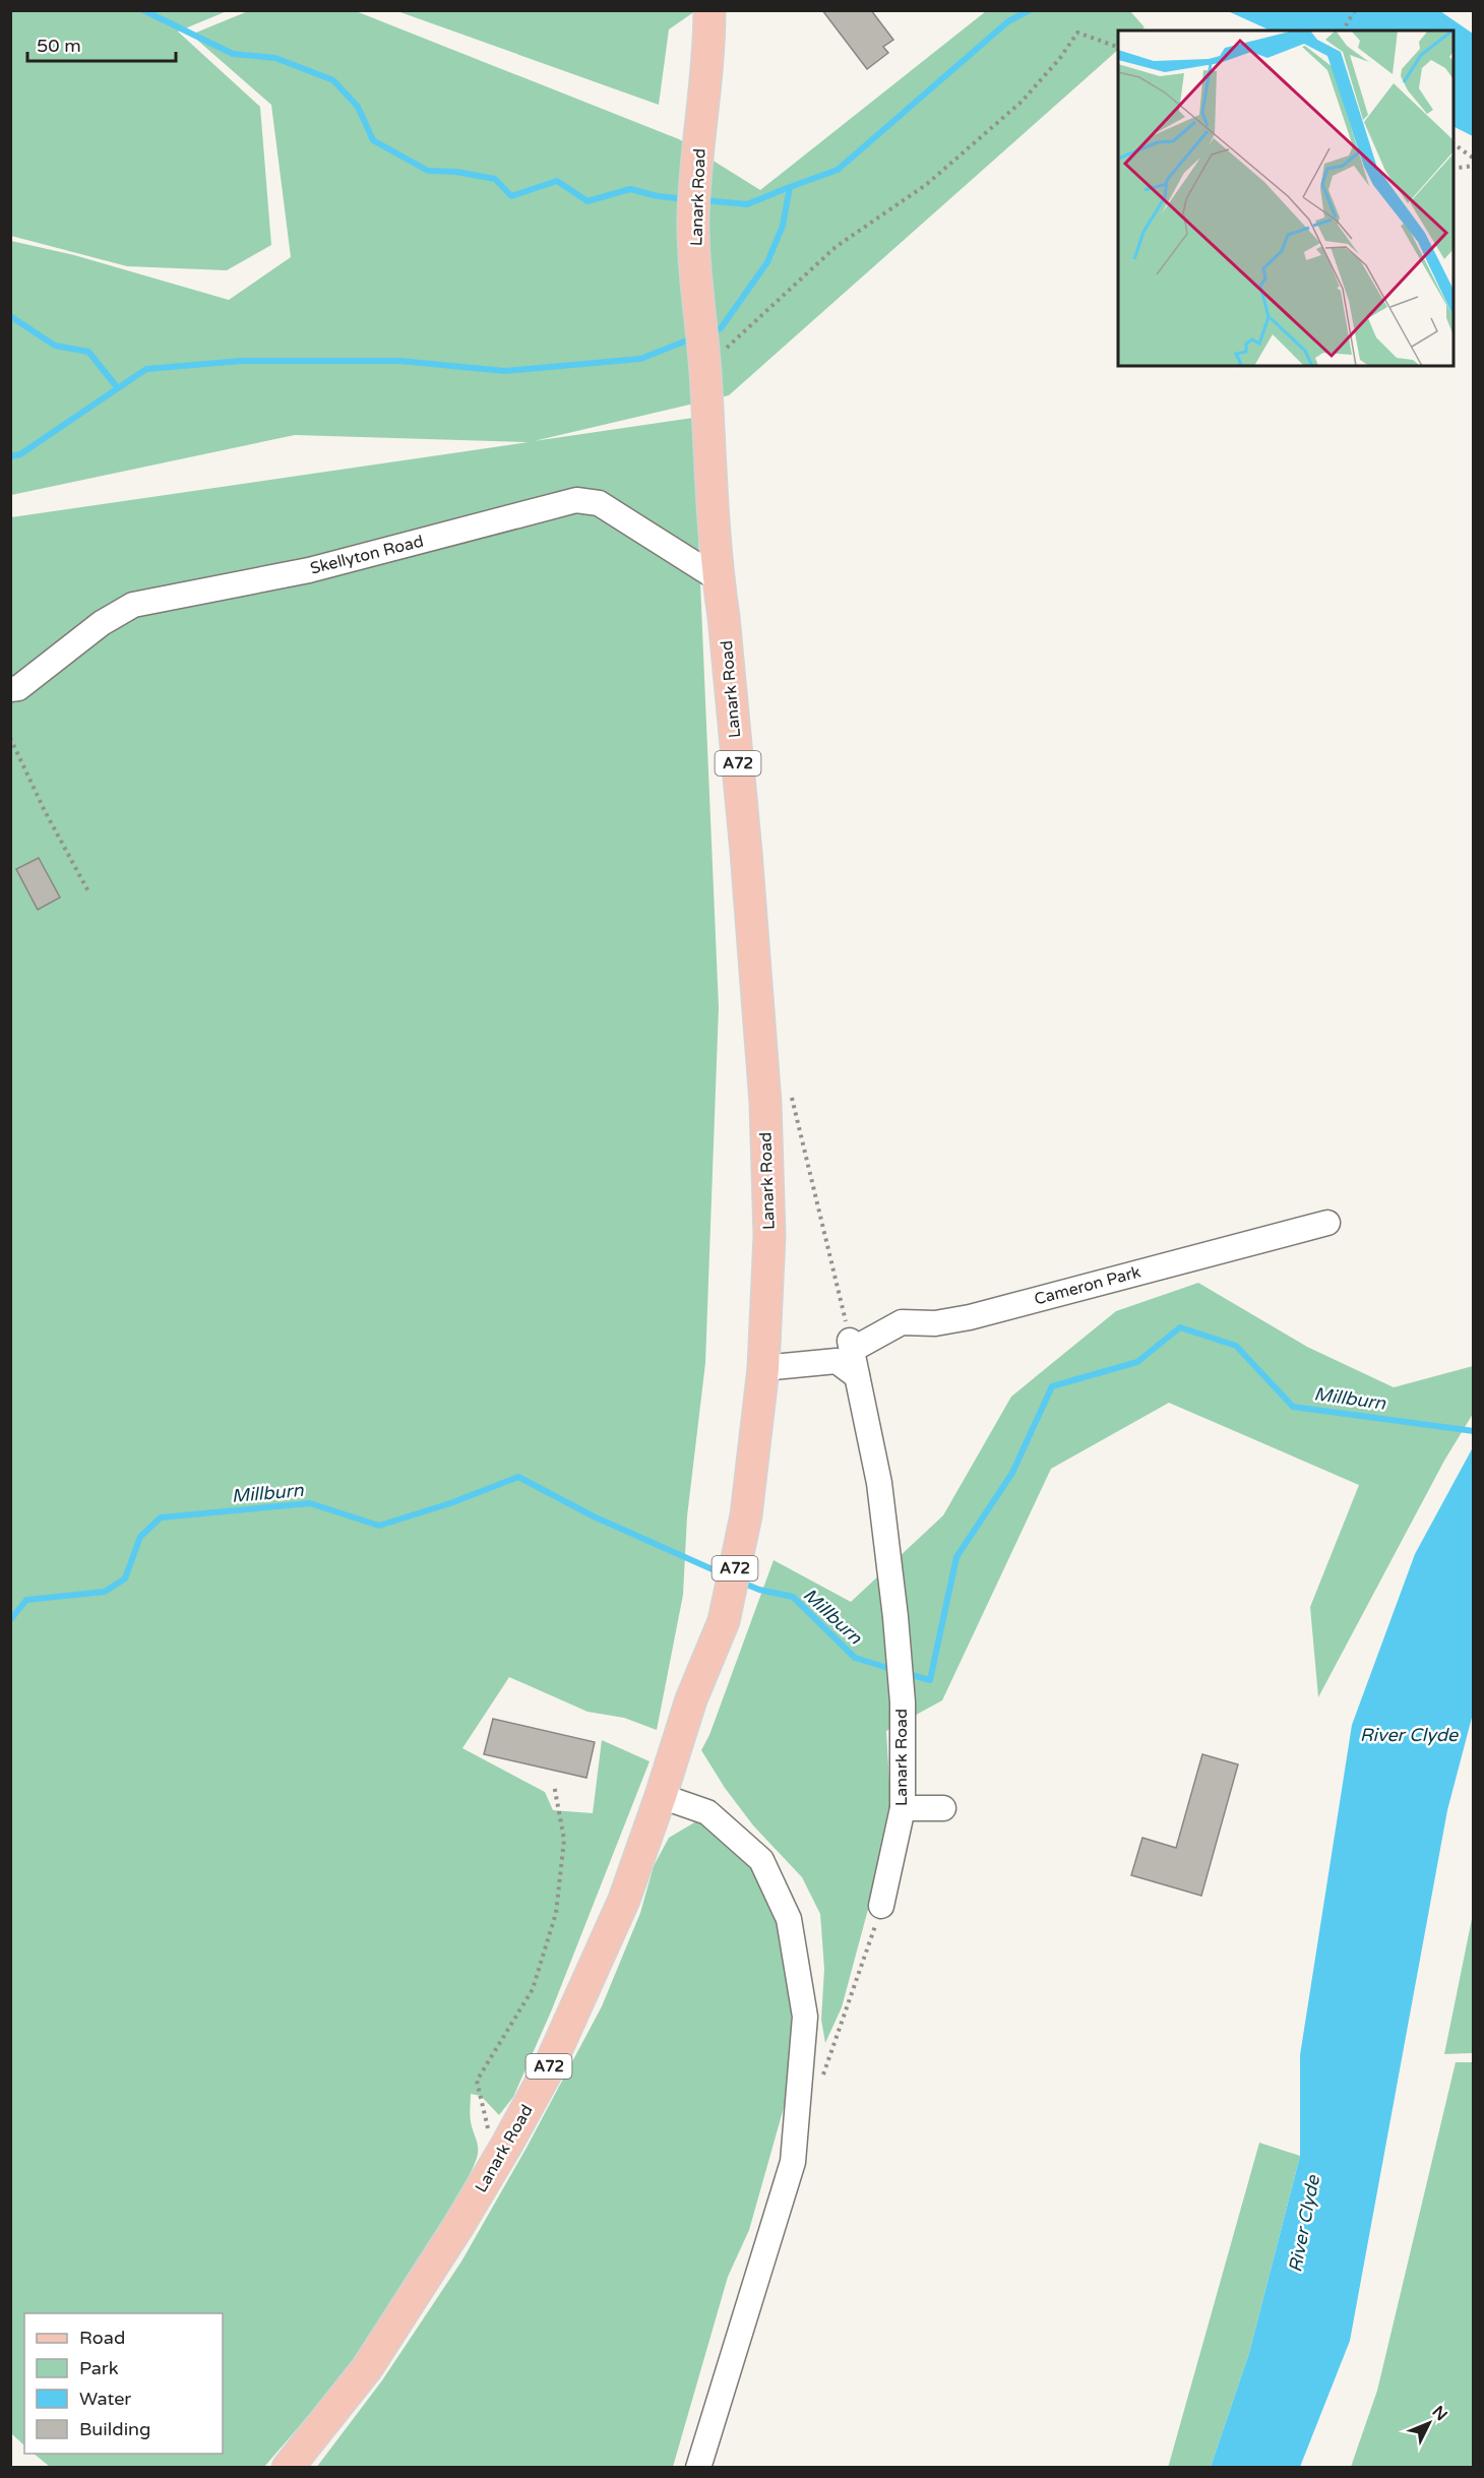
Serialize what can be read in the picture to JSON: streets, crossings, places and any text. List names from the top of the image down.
{
  "streets": {
    "main road": ["Lanark Road", "A72"],
    "street": ["Skellyton Road", "Cameron Park"]
  },
  "crossings": [
    ["Lanark Road", "Skellyton Road"],
    ["Lanark Road", "Cameron Park"]
  ],
  "water": ["Millburn", "River Clyde"],
  "legend": [
    "Road",
    "Park",
    "Water",
    "Building"
  ],
  "scale_bar": "50 m",
  "north": "top right"
}
